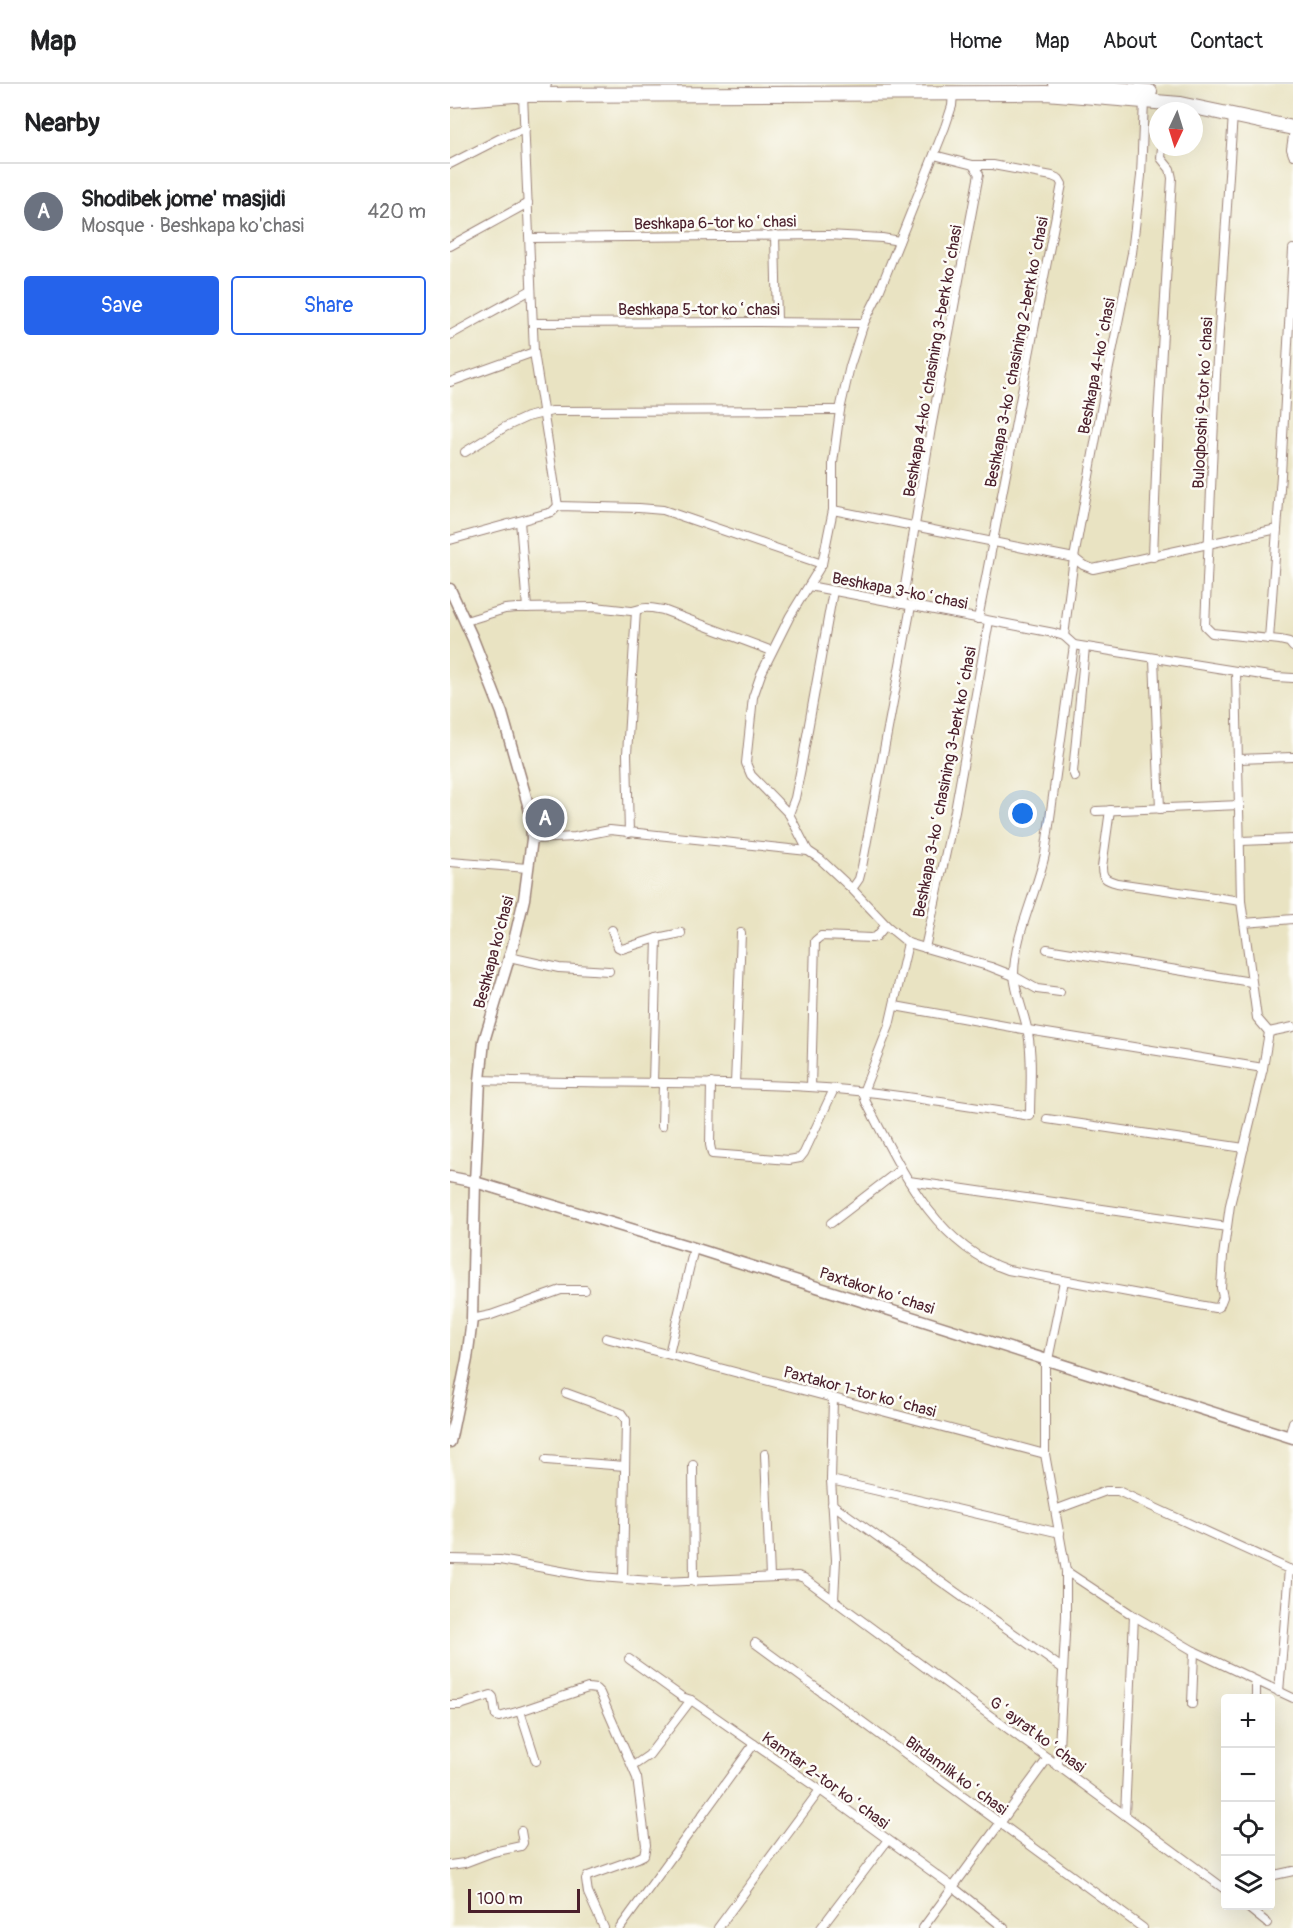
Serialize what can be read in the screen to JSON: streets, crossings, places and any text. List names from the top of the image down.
{
  "streets": {
    "street": [
      "Beshkapa 6-tor koʻchasi",
      "Beshkapa 5-tor koʻchasi",
      "Beshkapa 3-koʻchasining 2-berk koʻchasi",
      "Beshkapa 4-koʻchasining 3-berk koʻchasi",
      "Beshkapa 4-koʻchasi",
      "Buloqboshi 9-tor koʻchasi",
      "Beshkapa 3-koʻchasi",
      "Beshkapa 3-koʻchasining 3-berk koʻchasi",
      "Beshkapa ko'chasi",
      "Paxtakor koʻchasi",
      "Paxtakor 1-tor koʻchasi",
      "Gʻayrat koʻchasi",
      "Birdamlik koʻchasi",
      "Kamtar 2-tor koʻchasi"
    ]
  },
  "crossings": [
    ["Beshkapa 3-koʻchasining 2-berk koʻchasi", "Beshkapa 4-koʻchasining 3-berk koʻchasi"],
    ["Beshkapa 3-koʻchasining 2-berk koʻchasi", "Beshkapa 3-koʻchasi"],
    ["Beshkapa 4-koʻchasining 3-berk koʻchasi", "Beshkapa 3-koʻchasi"],
    ["Beshkapa 4-koʻchasi", "Beshkapa 3-koʻchasi"],
    ["Beshkapa 3-koʻchasi", "Beshkapa 3-koʻchasining 3-berk koʻchasi"],
    ["Beshkapa ko'chasi", "Paxtakor koʻchasi"]
  ],
  "scale_bar": "100 m",
  "north": "bottom",
  "page": {
    "header": "Map",
    "nav": [
      "Home",
      "Map",
      "About",
      "Contact"
    ],
    "heading": "Nearby",
    "list": [
      {
        "mark": "A",
        "name": "Shodibek jome' masjidi",
        "note": "Mosque · Beshkapa ko'chasi",
        "value": "420 m"
      }
    ],
    "buttons": ["Save", "Share"],
    "pins": "A",
    "map_buttons": ["+", "−"],
    "scale": "100 m"
  }
}
